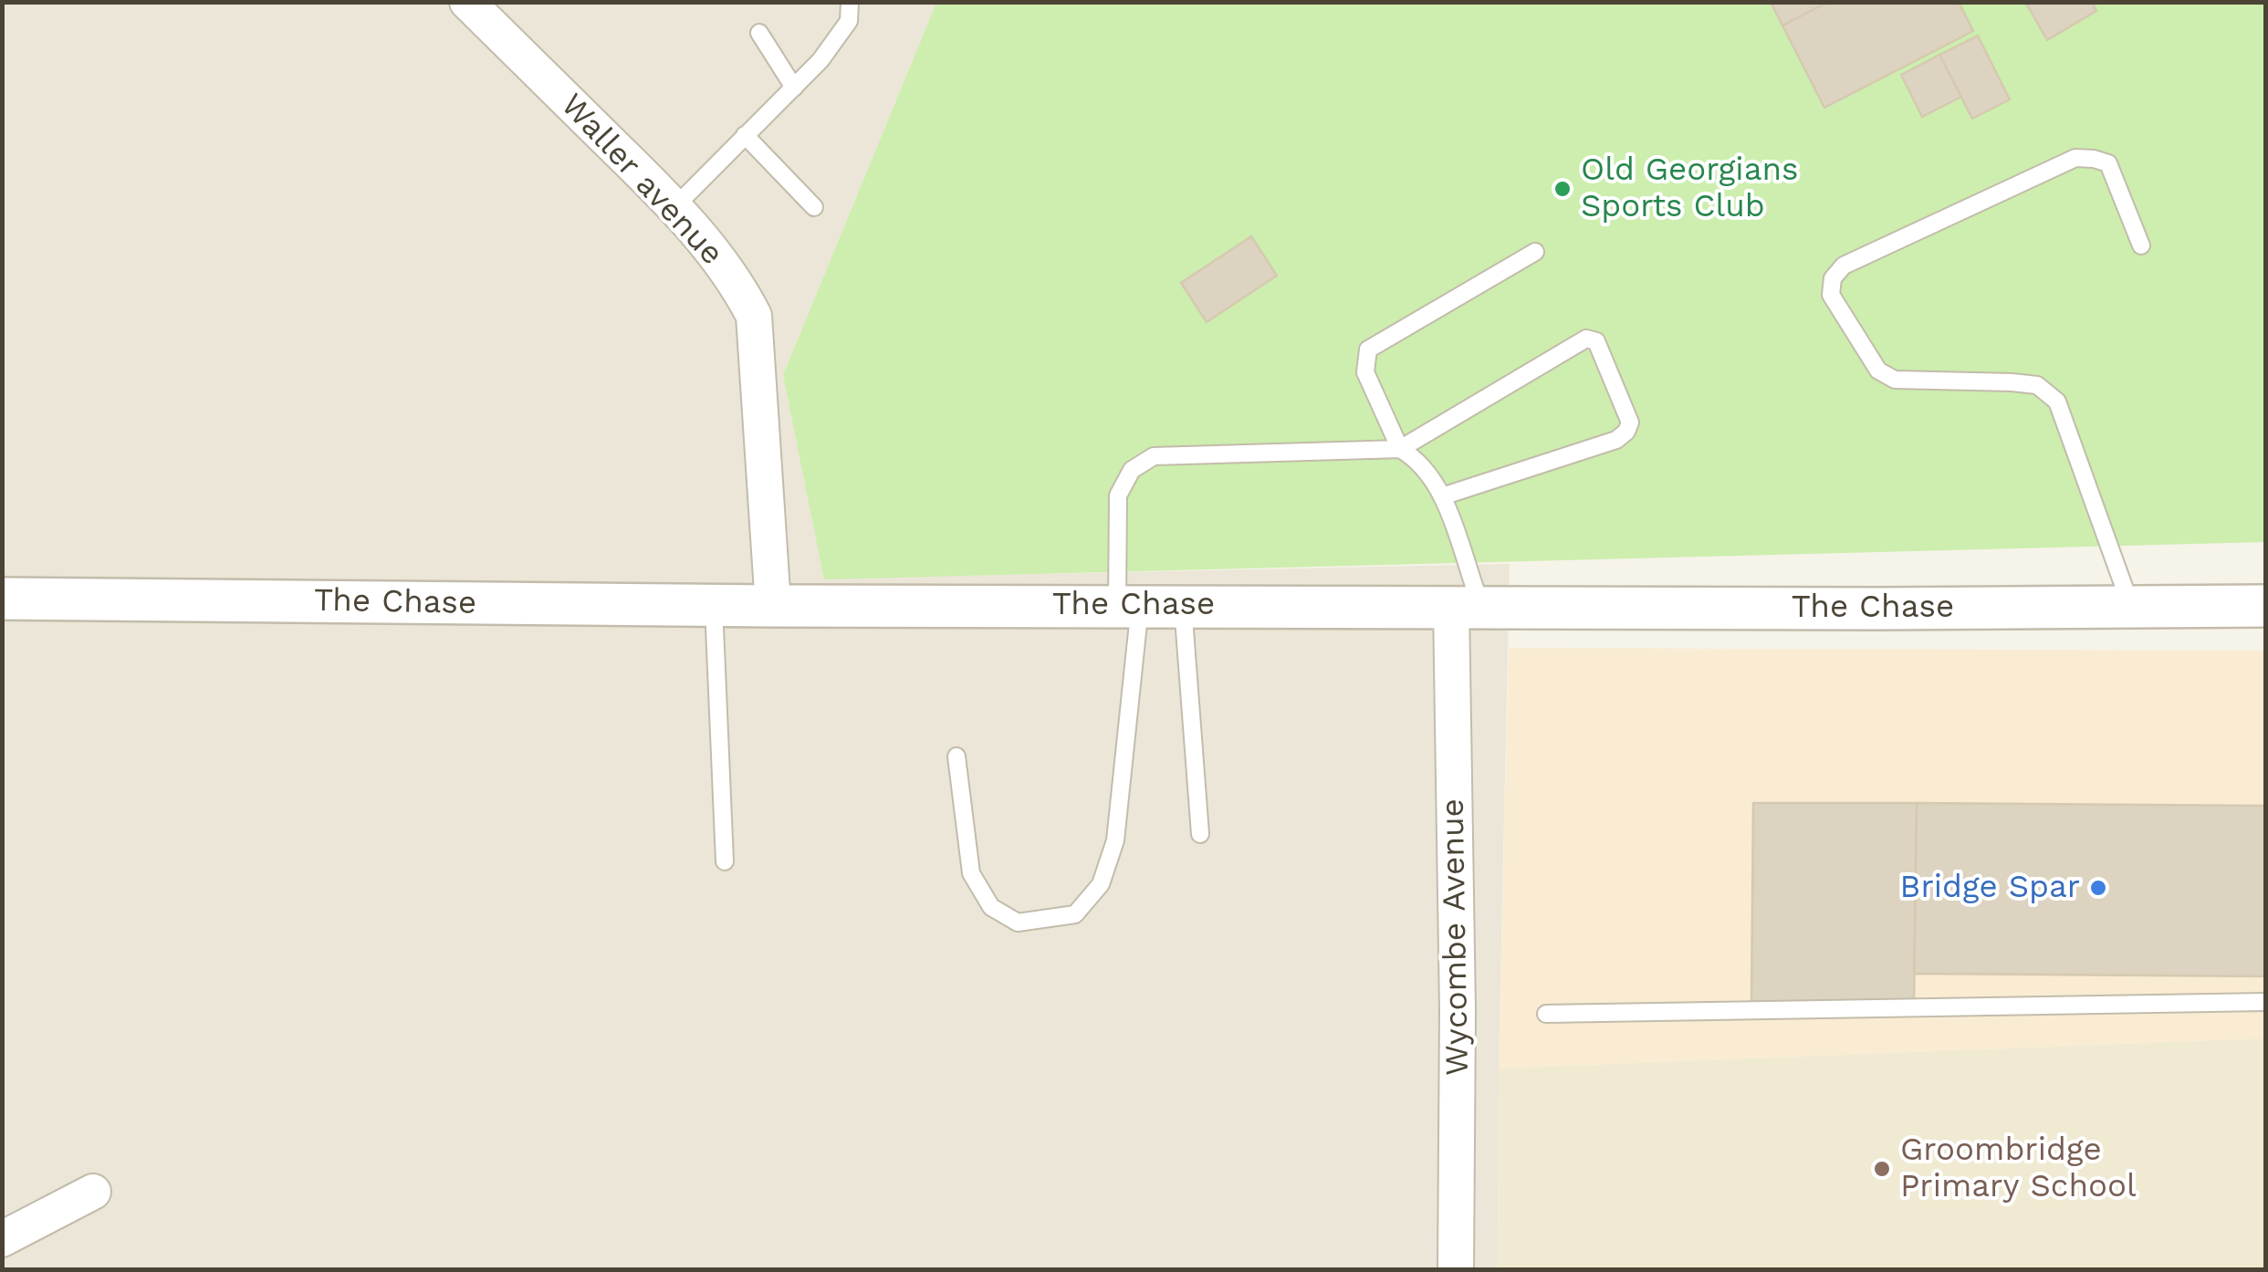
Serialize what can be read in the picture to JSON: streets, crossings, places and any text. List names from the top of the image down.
{
  "streets": {
    "street": ["Waller avenue", "The Chase", "Wycombe Avenue"]
  },
  "crossings": [
    ["Waller avenue", "The Chase"],
    ["The Chase", "Wycombe Avenue"]
  ],
  "places": ["Old Georgians Sports Club", "Bridge Spar", "Groombridge Primary School"]
}
